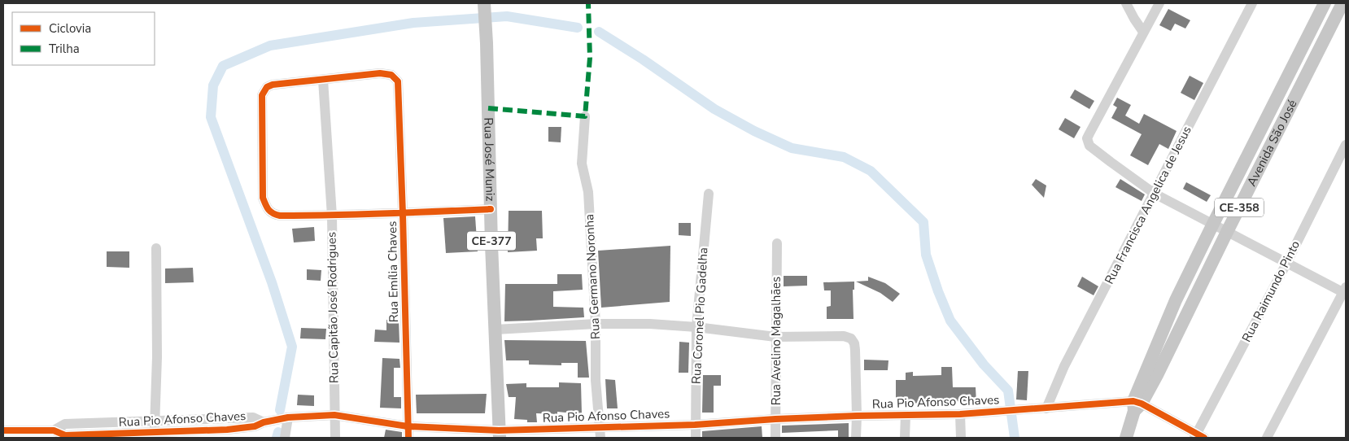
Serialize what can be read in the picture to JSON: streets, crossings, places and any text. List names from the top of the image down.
{
  "streets": {
    "main road": [
      "Avenida São José",
      "Rua José Muniz",
      "CE-358",
      "CE-377"
    ],
    "street": [
      "Rua Francisca Angelica de Jesus",
      "Rua Emília Chaves",
      "Rua Germano Noronha",
      "Rua Raimundo Pinto",
      "Rua Capitão José Rodrigues",
      "Rua Coronel Pio Gadelha",
      "Rua Avelino Magalhães",
      "Rua Pio Afonso Chaves"
    ]
  },
  "crossings": [
    ["Avenida São José", "Rua Pio Afonso Chaves"],
    ["Rua José Muniz", "Rua Pio Afonso Chaves"],
    ["Rua Francisca Angelica de Jesus", "Rua Pio Afonso Chaves"],
    ["Rua Emília Chaves", "Rua Capitão José Rodrigues"],
    ["Rua Emília Chaves", "Rua Pio Afonso Chaves"],
    ["Rua Germano Noronha", "Rua Pio Afonso Chaves"],
    ["Rua Capitão José Rodrigues", "Rua Pio Afonso Chaves"],
    ["Rua Coronel Pio Gadelha", "Rua Pio Afonso Chaves"],
    ["Rua Avelino Magalhães", "Rua Pio Afonso Chaves"]
  ],
  "legend": ["Ciclovia", "Trilha"]
}
